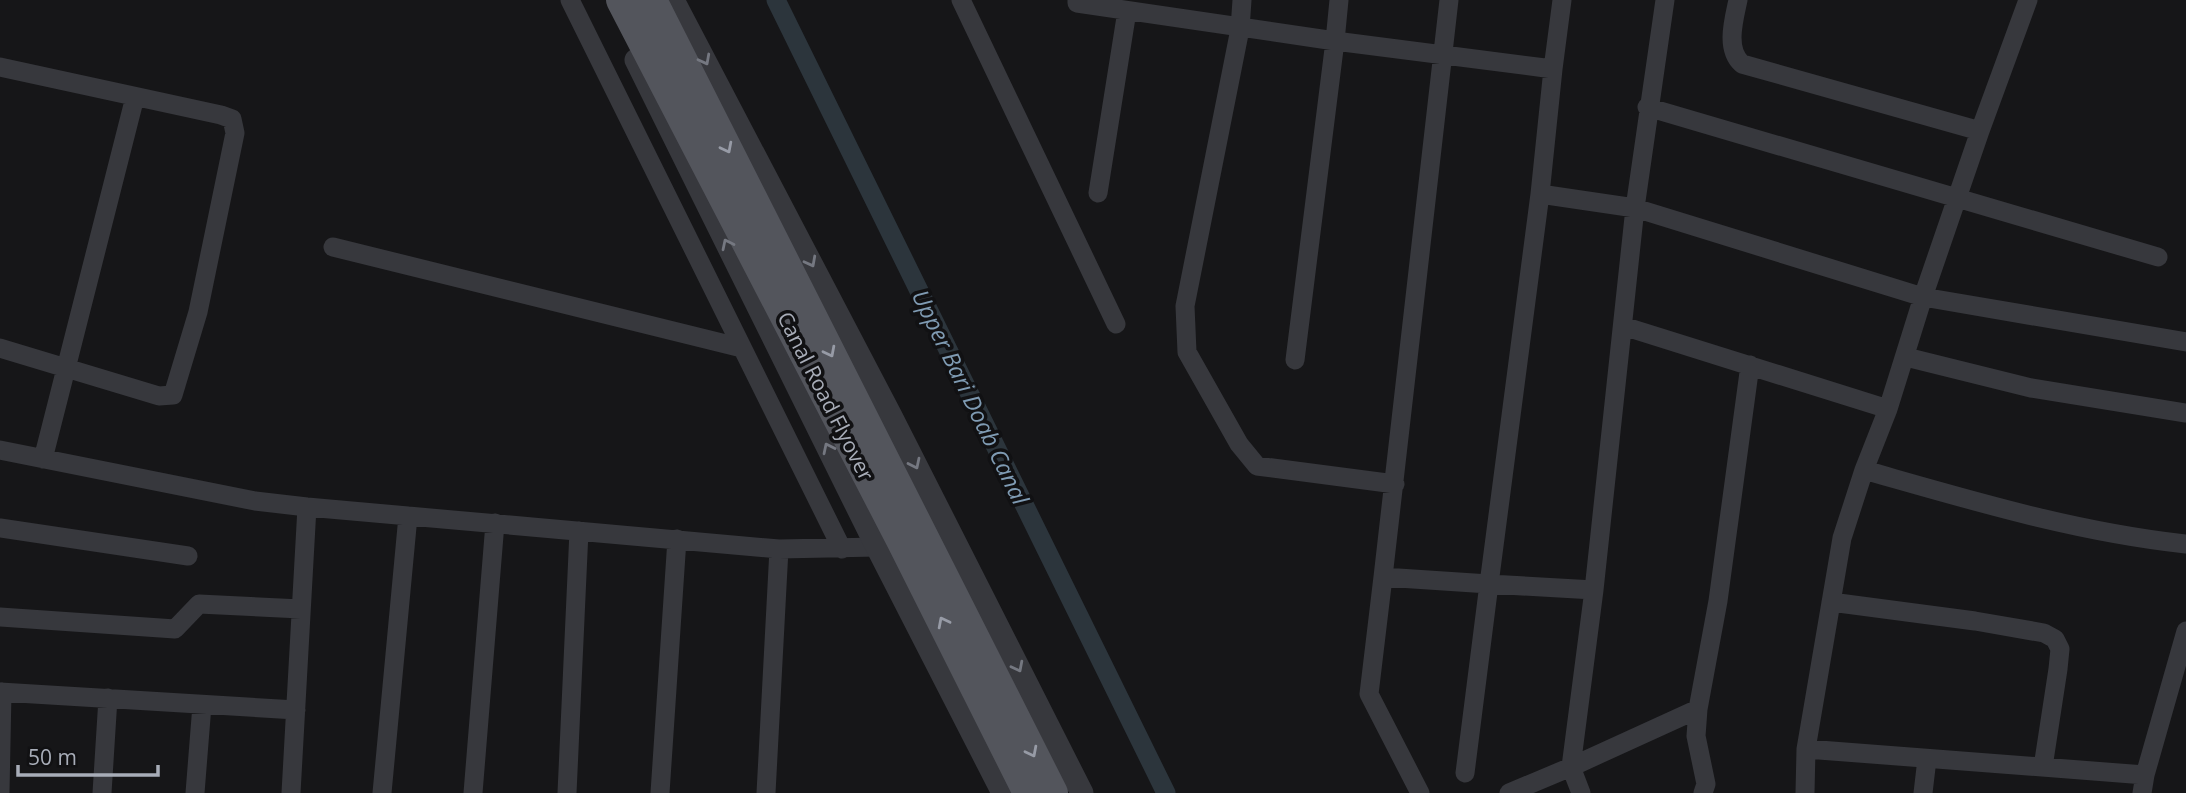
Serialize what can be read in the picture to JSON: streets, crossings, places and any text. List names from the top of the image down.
{
  "streets": {
    "main road": ["Canal Road Flyover"]
  },
  "water": ["Upper Bari Doab Canal"],
  "scale_bar": "50 m"
}
